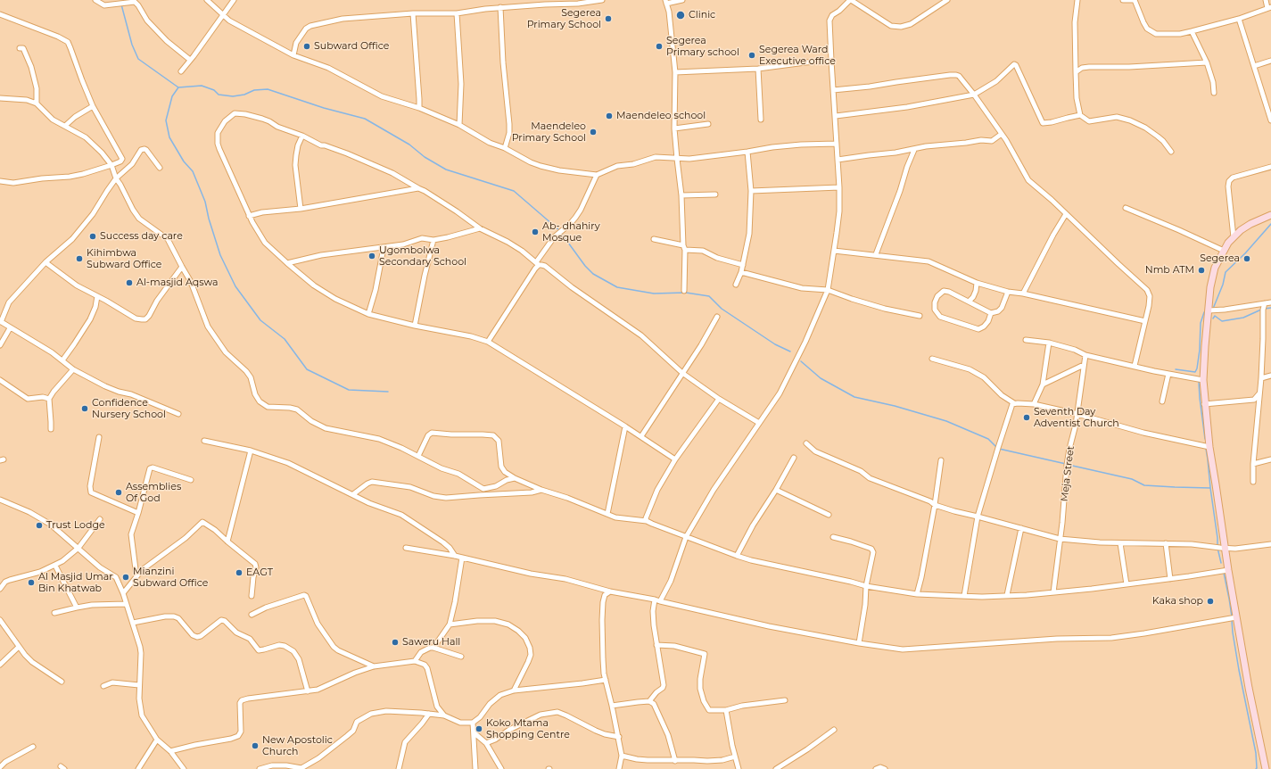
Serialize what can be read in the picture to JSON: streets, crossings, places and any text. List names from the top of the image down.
{
  "streets": {
    "street": ["Meja Street"]
  },
  "places": [
    "Clinic",
    "Segerea Primary School",
    "Subward Office",
    "Segerea Primary school",
    "Segerea Ward Executive office",
    "Maendeleo school",
    "Maendeleo Primary School",
    "Ab- dhahiry Mosque",
    "Success day care",
    "Ugombolwa Secondary School",
    "Kihimbwa Subward Office",
    "Segerea",
    "Nmb ATM",
    "Al-masjid Aqswa",
    "Confidence Nursery School",
    "Seventh Day Adventist Church",
    "Assemblies Of God",
    "Trust Lodge",
    "EAGT",
    "Mianzini Subward Office",
    "Al Masjid Umar Bin Khatwab",
    "Kaka shop",
    "Saweru Hall",
    "Koko Mtama Shopping Centre",
    "New Apostolic Church"
  ]
}
